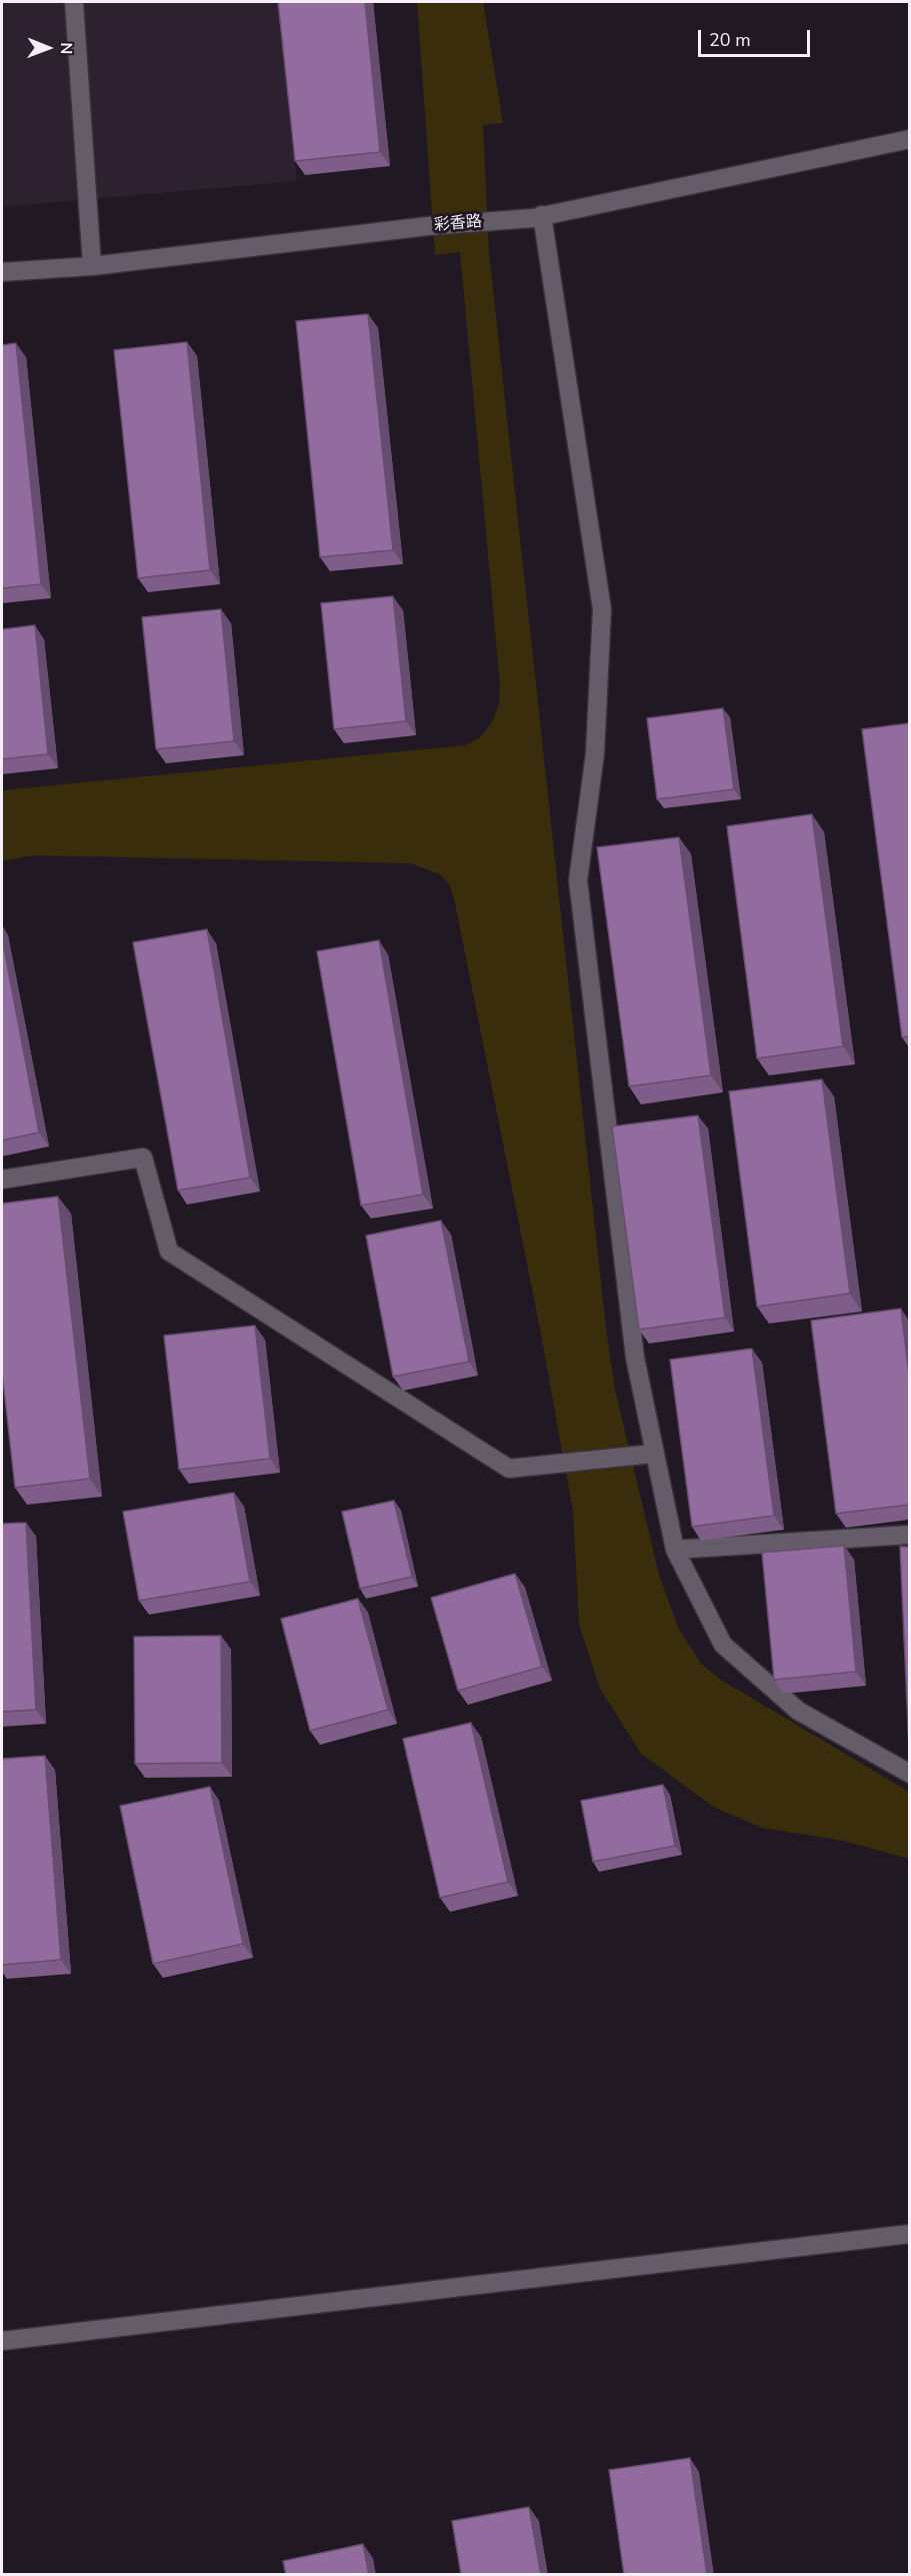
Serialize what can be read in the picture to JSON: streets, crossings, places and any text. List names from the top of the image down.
{
  "streets": {
    "street": ["彩香路"]
  },
  "scale_bar": "20 m",
  "north": "right"
}
